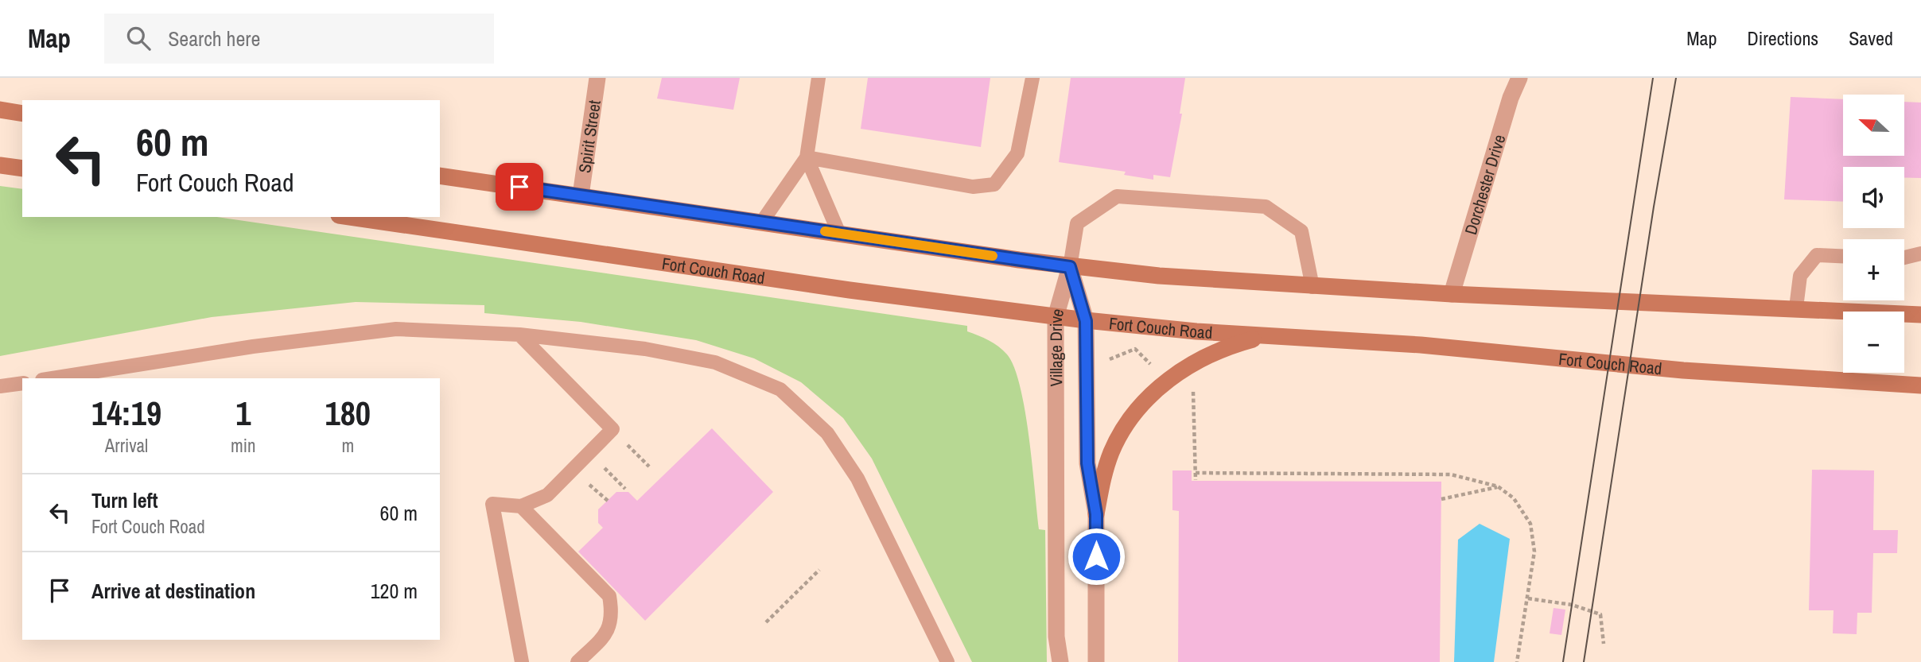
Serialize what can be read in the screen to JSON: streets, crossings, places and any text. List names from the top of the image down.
{
  "streets": {
    "street": [
      "Spirit Street",
      "Dorchester Drive",
      "Fort Couch Road",
      "Village Drive"
    ]
  },
  "crossings": [
    ["Fort Couch Road", "Village Drive"]
  ],
  "north": "left",
  "page": {
    "header": "Map",
    "search": "Search here",
    "nav": ["Map", "Directions", "Saved"],
    "map_buttons": ["+", "−"],
    "turn": ["60 m", "Fort Couch Road"],
    "eta": [
      "14:19",
      "Arrival",
      "1",
      "min",
      "180",
      "m"
    ],
    "list": [
      {
        "name": "Turn left",
        "note": "Fort Couch Road",
        "value": "60 m"
      },
      {
        "name": "Arrive at destination",
        "value": "120 m"
      }
    ]
  }
}
